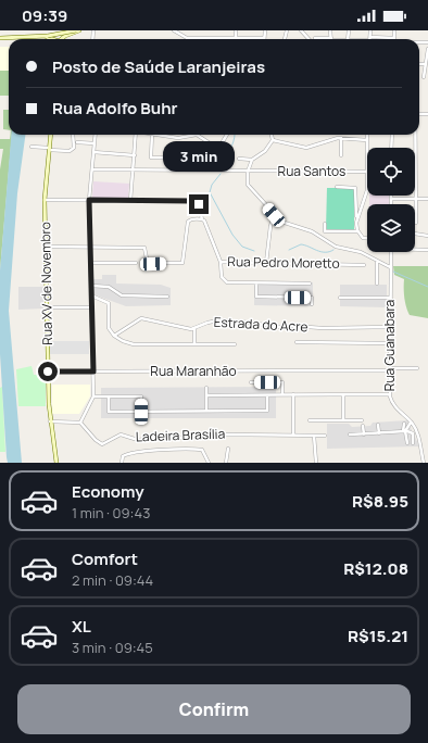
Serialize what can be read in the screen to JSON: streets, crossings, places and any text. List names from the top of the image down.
{
  "streets": {
    "main road": ["Rua XV de Novembro"],
    "street": [
      "Rua Santos",
      "Rua Pedro Moretto",
      "Estrada do Acre",
      "Rua Guanabara",
      "Rua Maranhão",
      "Ladeira Brasília"
    ]
  },
  "crossings": [
    ["Rua XV de Novembro", "Rua Maranhão"],
    ["Estrada do Acre", "Rua Guanabara"],
    ["Rua Guanabara", "Rua Maranhão"]
  ],
  "page": {
    "status": "09:39",
    "banner": ["Posto de Saúde Laranjeiras", "Rua Adolfo Buhr"],
    "bubble": "3 min",
    "list": [
      {
        "name": "Economy",
        "note": "1 min · 09:43",
        "value": "R$8.95"
      },
      {
        "name": "Comfort",
        "note": "2 min · 09:44",
        "value": "R$12.08"
      },
      {
        "name": "XL",
        "note": "3 min · 09:45",
        "value": "R$15.21"
      }
    ],
    "buttons": "Confirm"
  }
}
